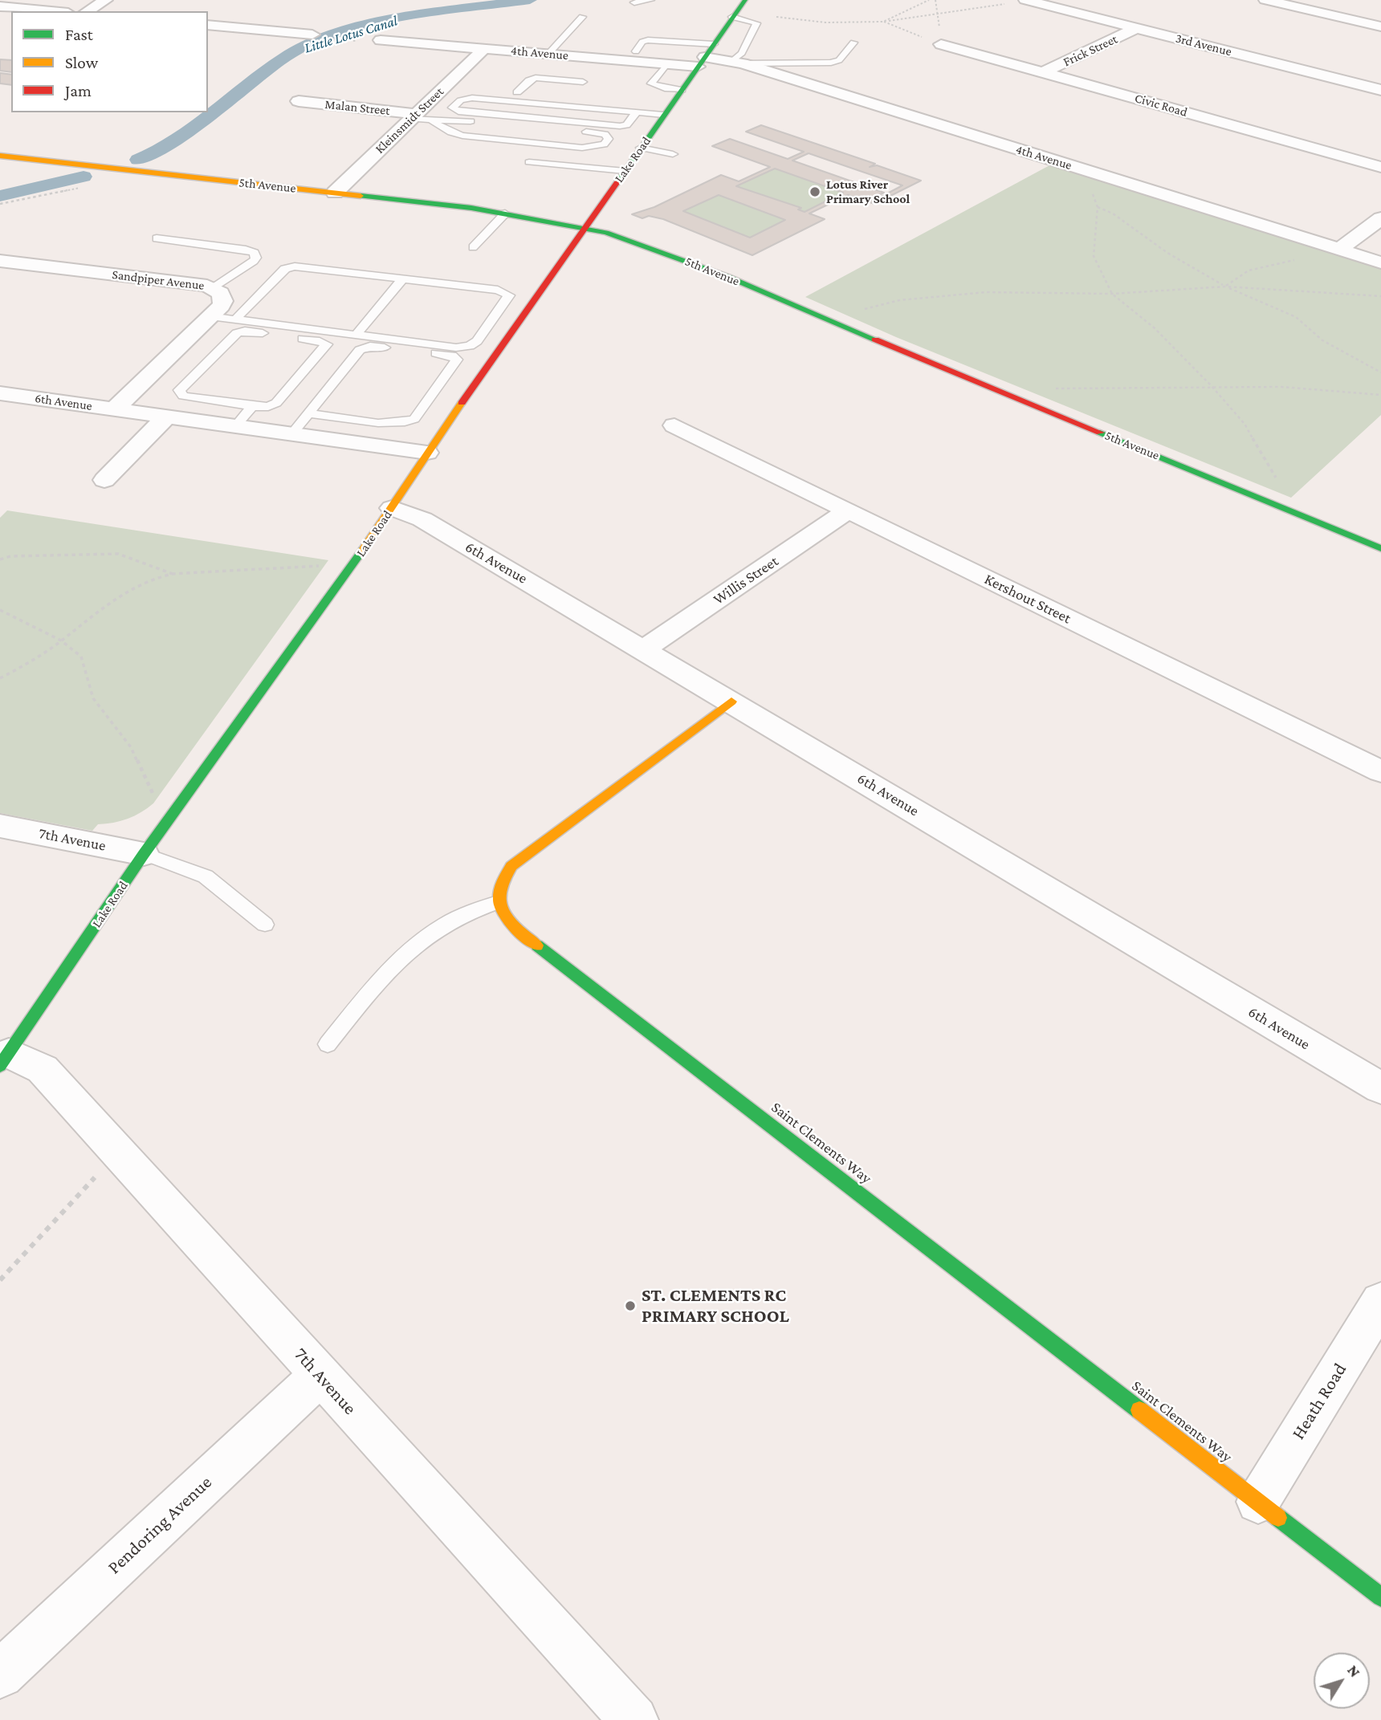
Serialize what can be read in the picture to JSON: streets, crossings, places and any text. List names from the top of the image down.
{
  "streets": {
    "street": [
      "3rd Avenue",
      "Frick Street",
      "4th Avenue",
      "Civic Road",
      "Malan Street",
      "Kleinsmidt Street",
      "Lake Road",
      "5th Avenue",
      "Sandpiper Avenue",
      "6th Avenue",
      "Willis Street",
      "Kershout Street",
      "7th Avenue",
      "Saint Clements Way",
      "Heath Road",
      "Pendoring Avenue"
    ]
  },
  "crossings": [
    ["3rd Avenue", "Frick Street"],
    ["Frick Street", "Civic Road"],
    ["4th Avenue", "Kleinsmidt Street"],
    ["4th Avenue", "Lake Road"],
    ["Malan Street", "Kleinsmidt Street"],
    ["Kleinsmidt Street", "5th Avenue"],
    ["Lake Road", "5th Avenue"],
    ["Lake Road", "6th Avenue"],
    ["Lake Road", "7th Avenue"],
    ["Sandpiper Avenue", "6th Avenue"],
    ["6th Avenue", "Willis Street"],
    ["Willis Street", "Kershout Street"],
    ["7th Avenue", "Pendoring Avenue"],
    ["Saint Clements Way", "Heath Road"]
  ],
  "water": ["Little Lotus Canal"],
  "places": ["Lotus River Primary School", "ST. CLEMENTS RC PRIMARY SCHOOL"],
  "legend": ["Fast", "Slow", "Jam"],
  "north": "top right"
}
